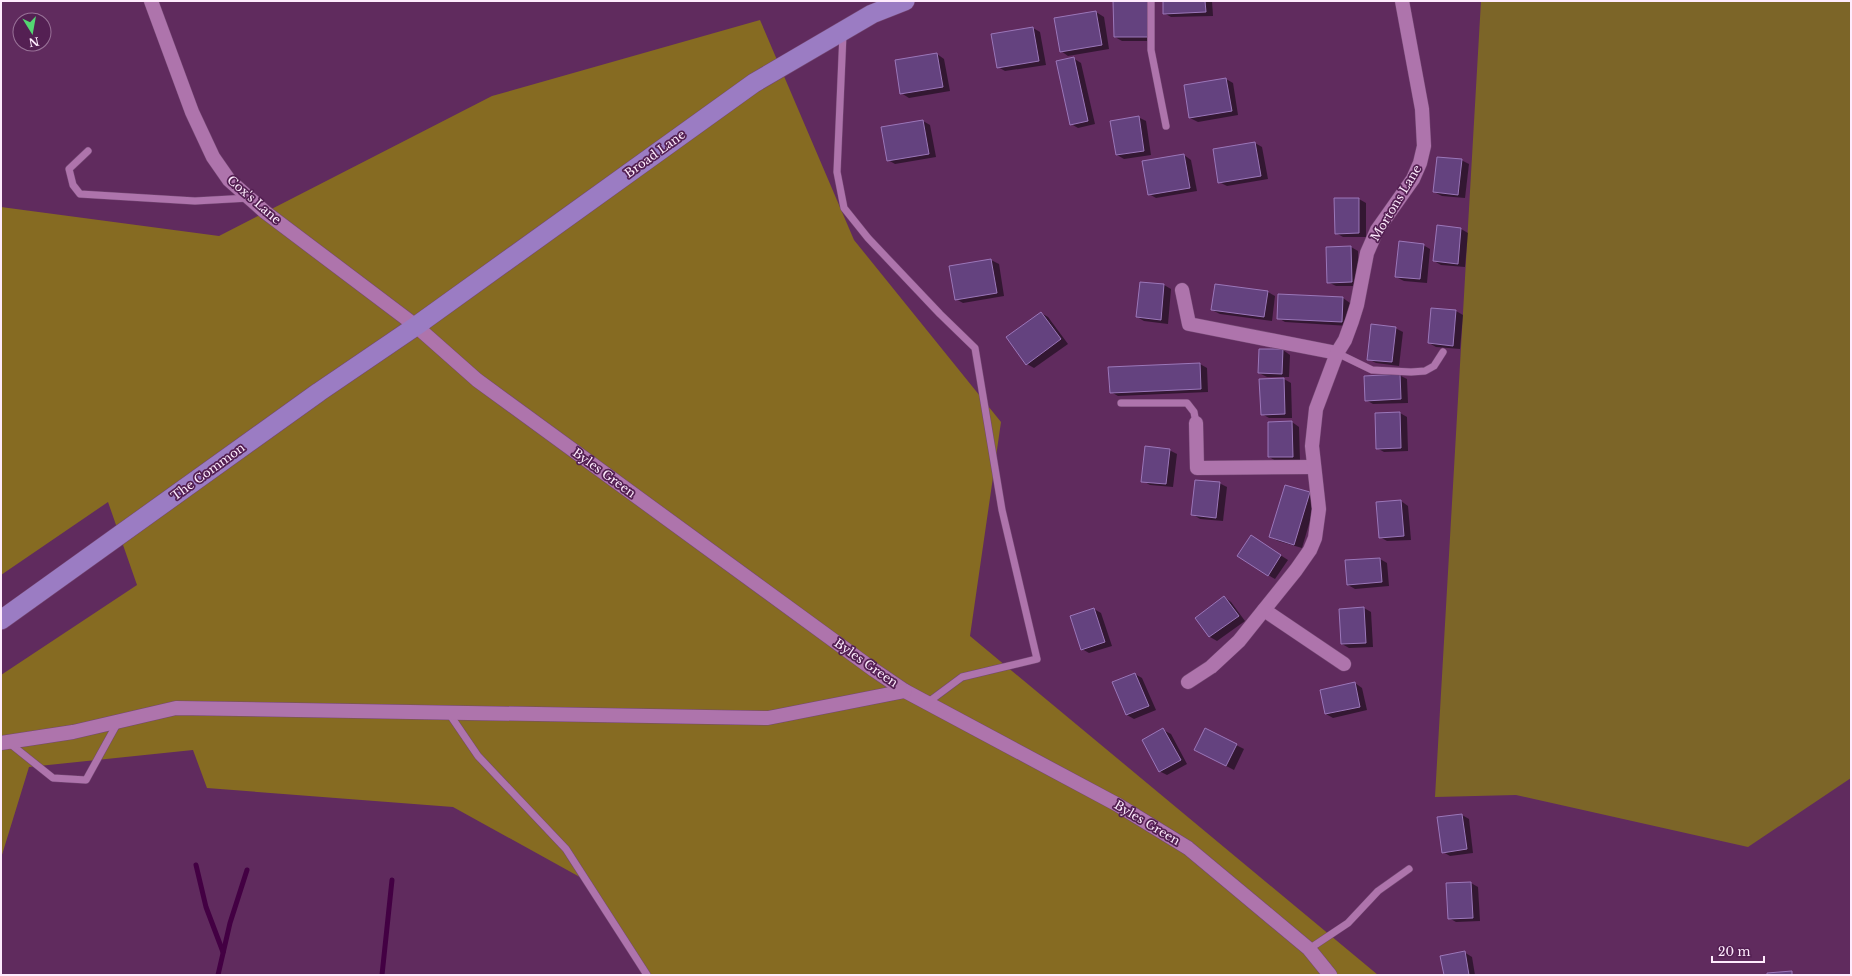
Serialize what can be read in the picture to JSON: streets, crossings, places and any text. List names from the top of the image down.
{
  "streets": {
    "street": [
      "Broad Lane",
      "Cox's Lane",
      "Mortons Lane",
      "The Common",
      "Byles Green"
    ]
  },
  "crossings": [
    ["Broad Lane", "Cox's Lane"],
    ["Broad Lane", "The Common"],
    ["Broad Lane", "Byles Green"],
    ["Cox's Lane", "The Common"],
    ["Cox's Lane", "Byles Green"],
    ["The Common", "Byles Green"]
  ],
  "scale_bar": "20 m",
  "north": "bottom"
}
